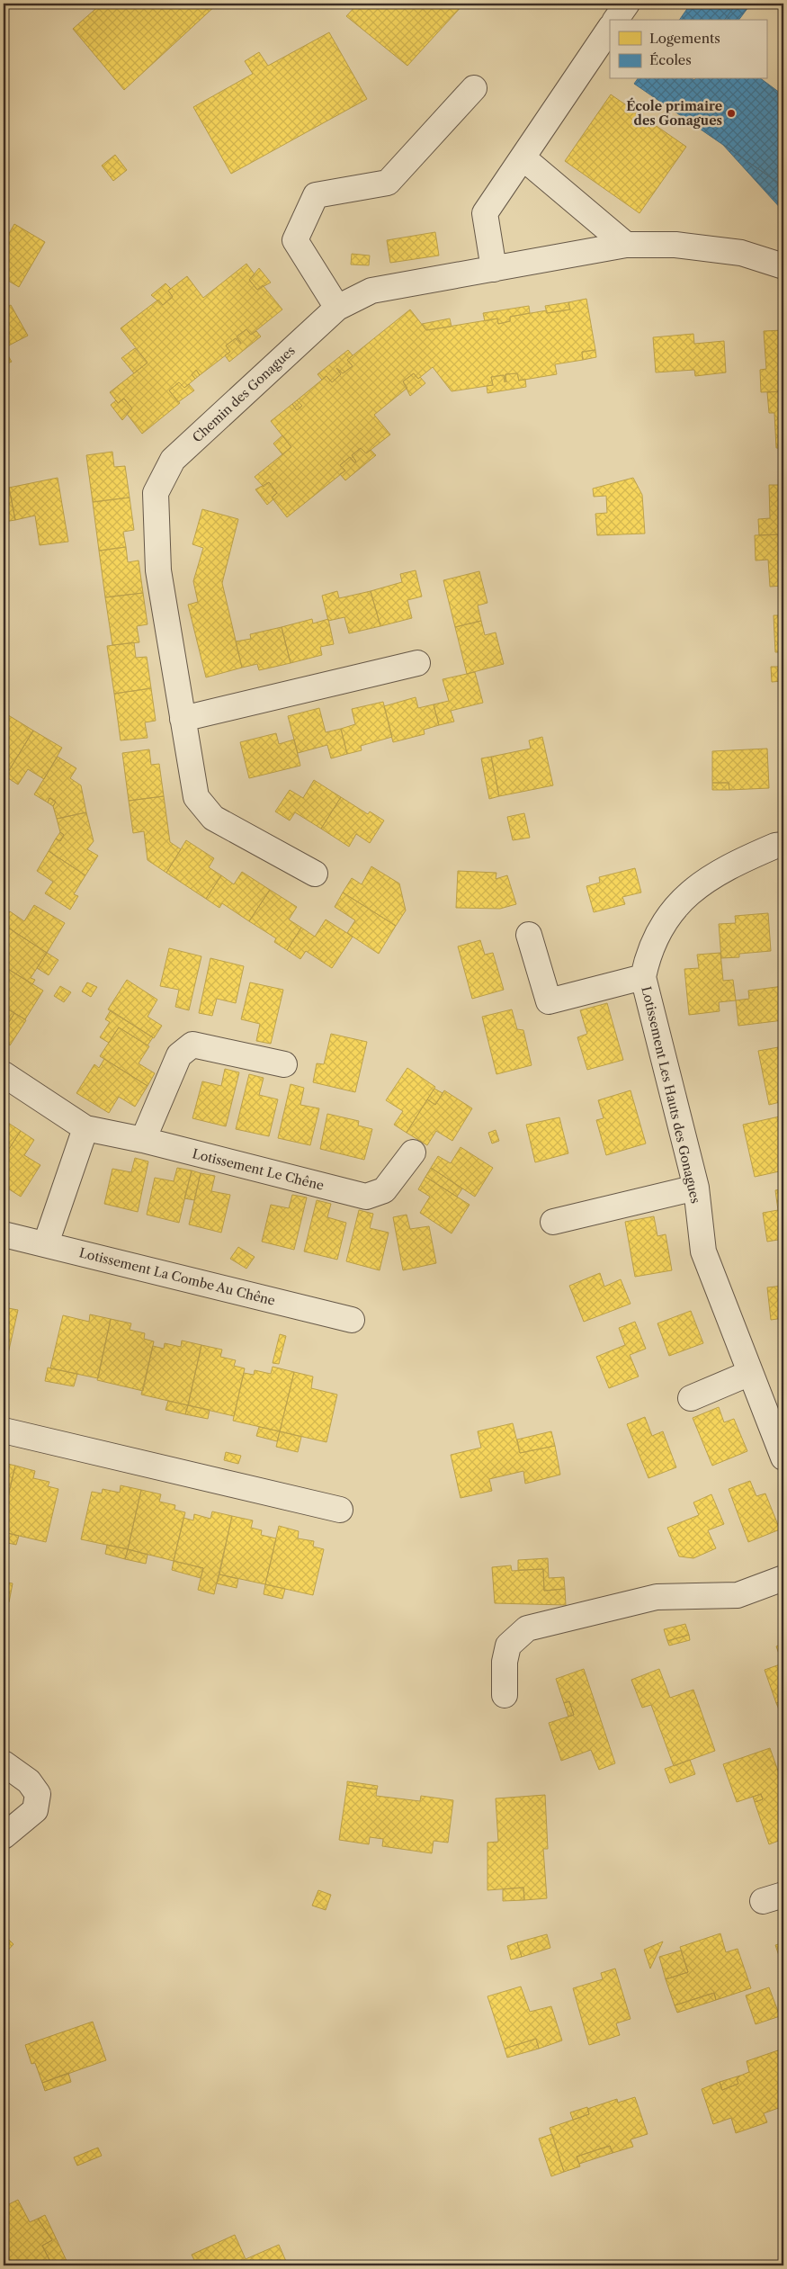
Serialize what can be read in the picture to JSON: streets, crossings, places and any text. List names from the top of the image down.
{
  "streets": {
    "street": [
      "Chemin des Gonagues",
      "Lotissement Les Hauts des Gonagues",
      "Lotissement Le Chêne",
      "Lotissement La Combe Au Chêne"
    ]
  },
  "places": ["École primaire des Gonagues"],
  "legend": ["Logements", "Écoles"]
}
